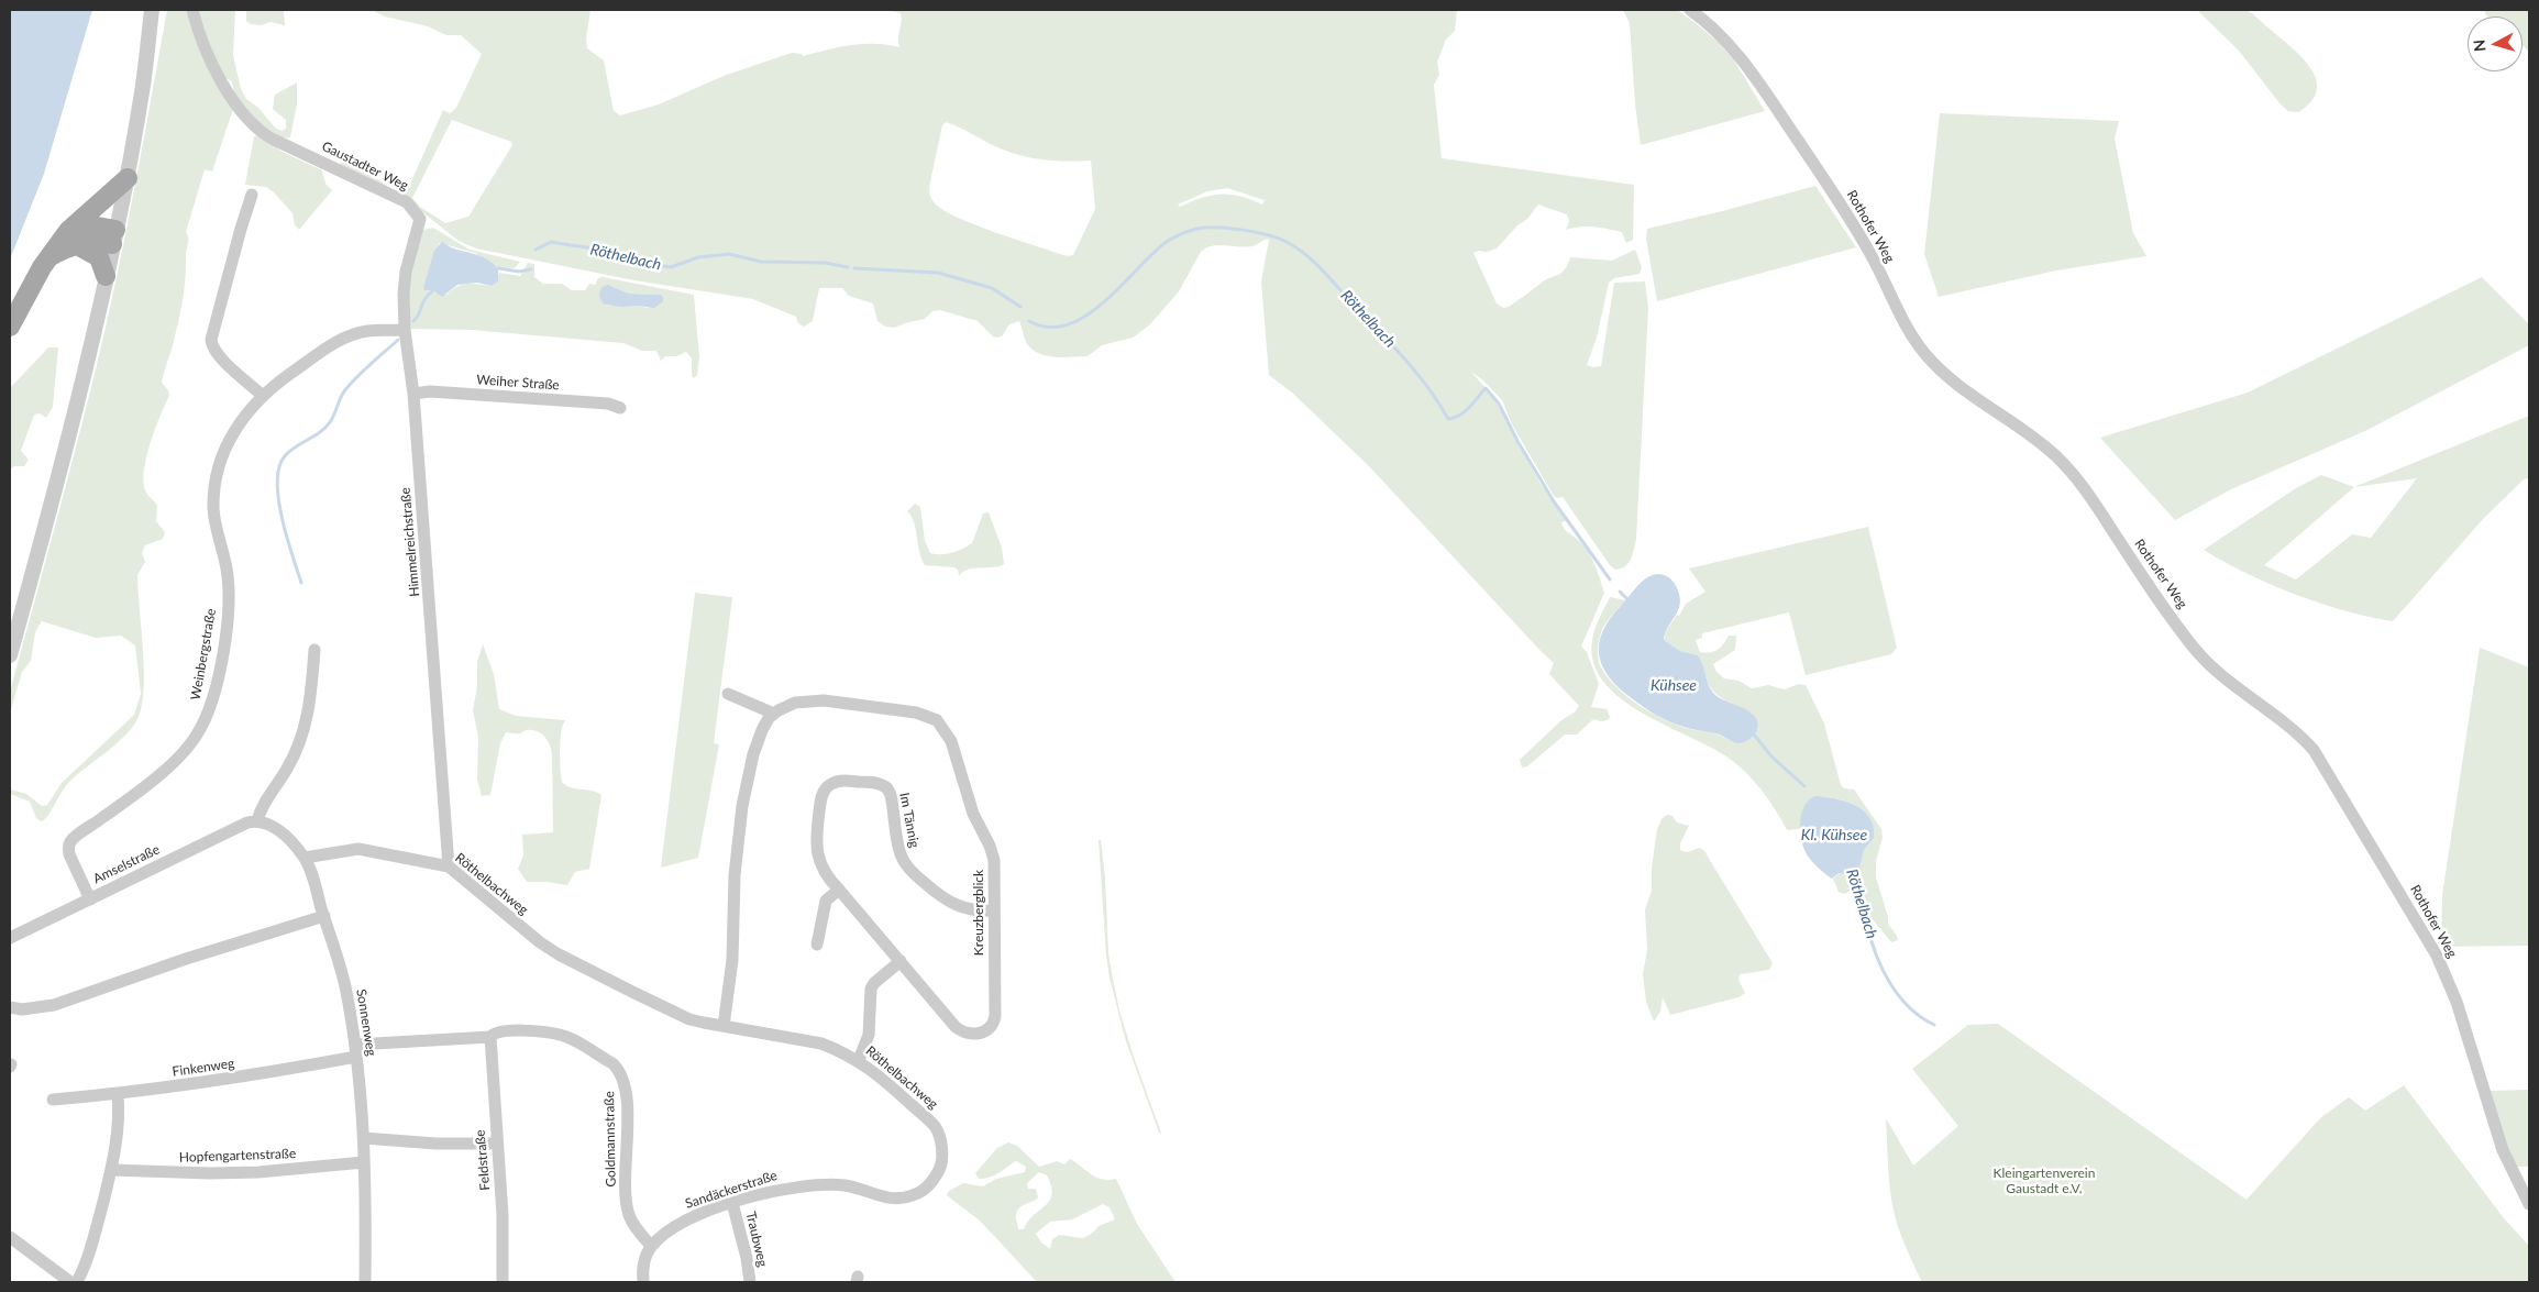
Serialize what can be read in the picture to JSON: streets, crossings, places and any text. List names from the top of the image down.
{
  "streets": {
    "street": [
      "Gaustadter Weg",
      "Rothofer Weg",
      "Weiher Straße",
      "Himmelreichstraße",
      "Weinbergstraße",
      "Im Tännig",
      "Amselstraße",
      "Röthelbachweg",
      "Kreuzbergblick",
      "Sonnenweg",
      "Finkenweg",
      "Goldmannstraße",
      "Hopfengartenstraße",
      "Feldstraße",
      "Sandäckerstraße",
      "Traubweg"
    ]
  },
  "crossings": [
    ["Gaustadter Weg", "Himmelreichstraße"],
    ["Weiher Straße", "Himmelreichstraße"],
    ["Himmelreichstraße", "Weinbergstraße"],
    ["Himmelreichstraße", "Röthelbachweg"],
    ["Weinbergstraße", "Amselstraße"],
    ["Im Tännig", "Kreuzbergblick"],
    ["Röthelbachweg", "Sandäckerstraße"],
    ["Sonnenweg", "Finkenweg"],
    ["Sonnenweg", "Goldmannstraße"],
    ["Sonnenweg", "Hopfengartenstraße"],
    ["Finkenweg", "Goldmannstraße"],
    ["Goldmannstraße", "Feldstraße"],
    ["Goldmannstraße", "Sandäckerstraße"],
    ["Sandäckerstraße", "Traubweg"]
  ],
  "water": ["Röthelbach", "Kühsee", "Kl. Kühsee"],
  "parks": ["Kleingartenverein Gaustadt e.V."],
  "north": "left"
}
